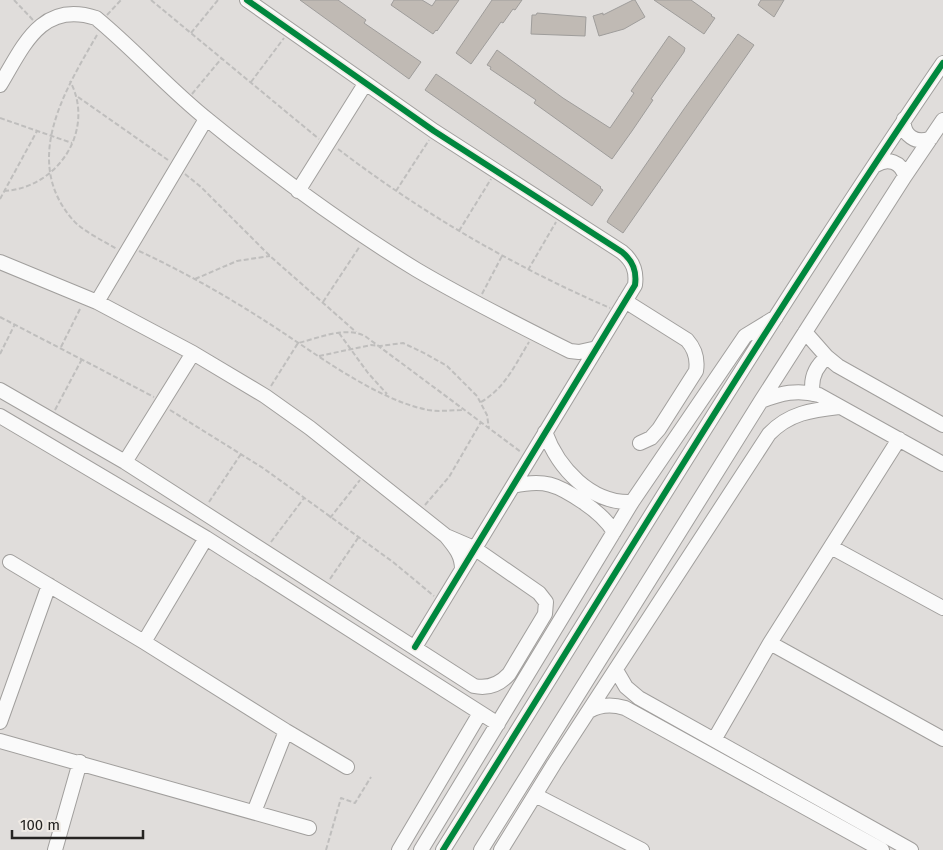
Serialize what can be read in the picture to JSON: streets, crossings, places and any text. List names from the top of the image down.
{
  "scale_bar": "100 m"
}
